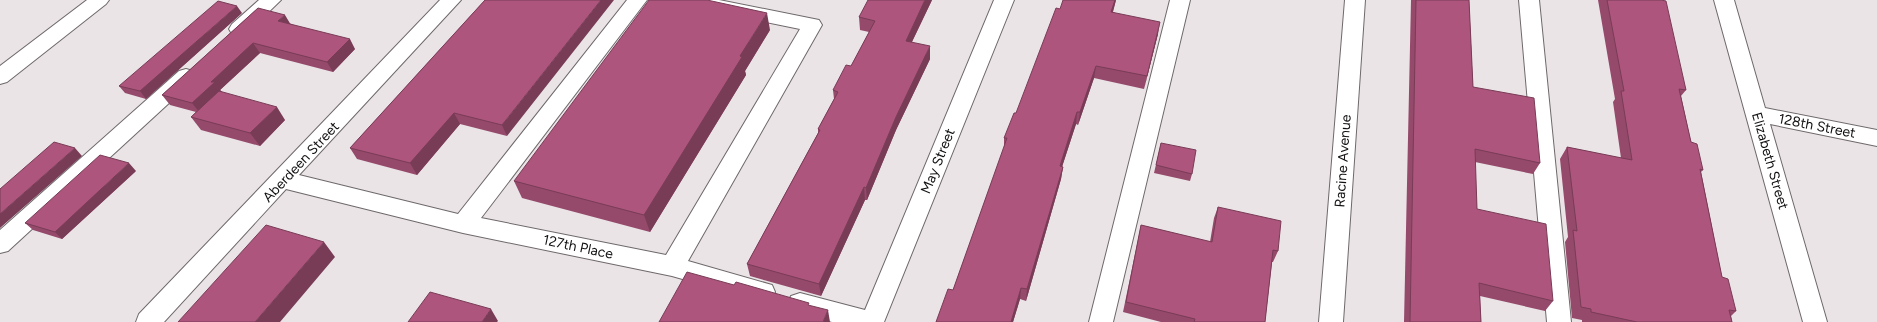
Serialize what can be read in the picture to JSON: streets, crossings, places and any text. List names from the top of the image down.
{
  "streets": {
    "street": [
      "128th Street",
      "May Street",
      "Racine Avenue",
      "Elizabeth Street",
      "Aberdeen Street",
      "127th Place"
    ]
  },
  "crossings": [
    ["128th Street", "Elizabeth Street"],
    ["May Street", "127th Place"],
    ["Aberdeen Street", "127th Place"]
  ]
}
